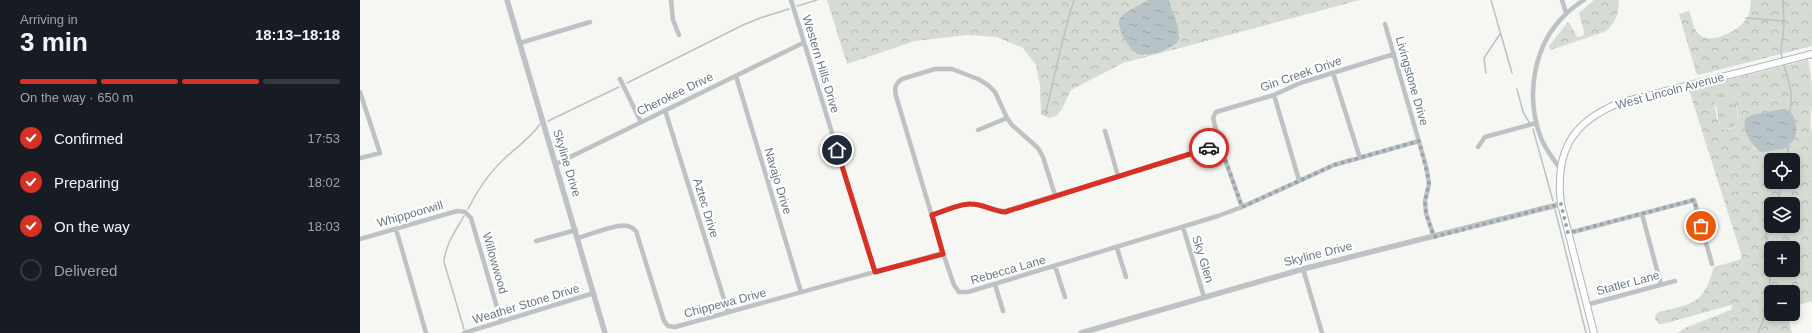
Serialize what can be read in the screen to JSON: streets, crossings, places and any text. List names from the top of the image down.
{
  "streets": {
    "main road": ["West Lincoln Avenue"],
    "street": [
      "Western Hills Drive",
      "Gin Creek Drive",
      "Livingstone Drive",
      "Cherokee Drive",
      "Skyline Drive",
      "Navajo Drive",
      "Aztec Drive",
      "Whippoorwill",
      "Sky Glen",
      "Willowwood",
      "Rebecca Lane",
      "Statler Lane",
      "Chippewa Drive",
      "Weather Stone Drive"
    ]
  },
  "crossings": [
    ["Western Hills Drive", "Cherokee Drive"],
    ["Western Hills Drive", "Chippewa Drive"],
    ["Gin Creek Drive", "Livingstone Drive"],
    ["Livingstone Drive", "Skyline Drive"],
    ["Livingstone Drive", "Rebecca Lane"],
    ["West Lincoln Avenue", "Skyline Drive"],
    ["West Lincoln Avenue", "Statler Lane"],
    ["Cherokee Drive", "Skyline Drive"],
    ["Cherokee Drive", "Navajo Drive"],
    ["Cherokee Drive", "Aztec Drive"],
    ["Skyline Drive", "Sky Glen"],
    ["Skyline Drive", "Chippewa Drive"],
    ["Skyline Drive", "Weather Stone Drive"],
    ["Navajo Drive", "Chippewa Drive"],
    ["Aztec Drive", "Chippewa Drive"],
    ["Whippoorwill", "Willowwood"],
    ["Sky Glen", "Rebecca Lane"],
    ["Willowwood", "Weather Stone Drive"],
    ["Rebecca Lane", "Chippewa Drive"]
  ],
  "page": {
    "heading": ["3 min", "Arriving in", "18:13–18:18"],
    "bar": "On the way · 650 m",
    "list": [
      ["Confirmed", "17:53"],
      ["Preparing", "18:02"],
      ["On the way", "18:03"],
      "Delivered"
    ],
    "map_buttons": ["+", "−"]
  }
}
